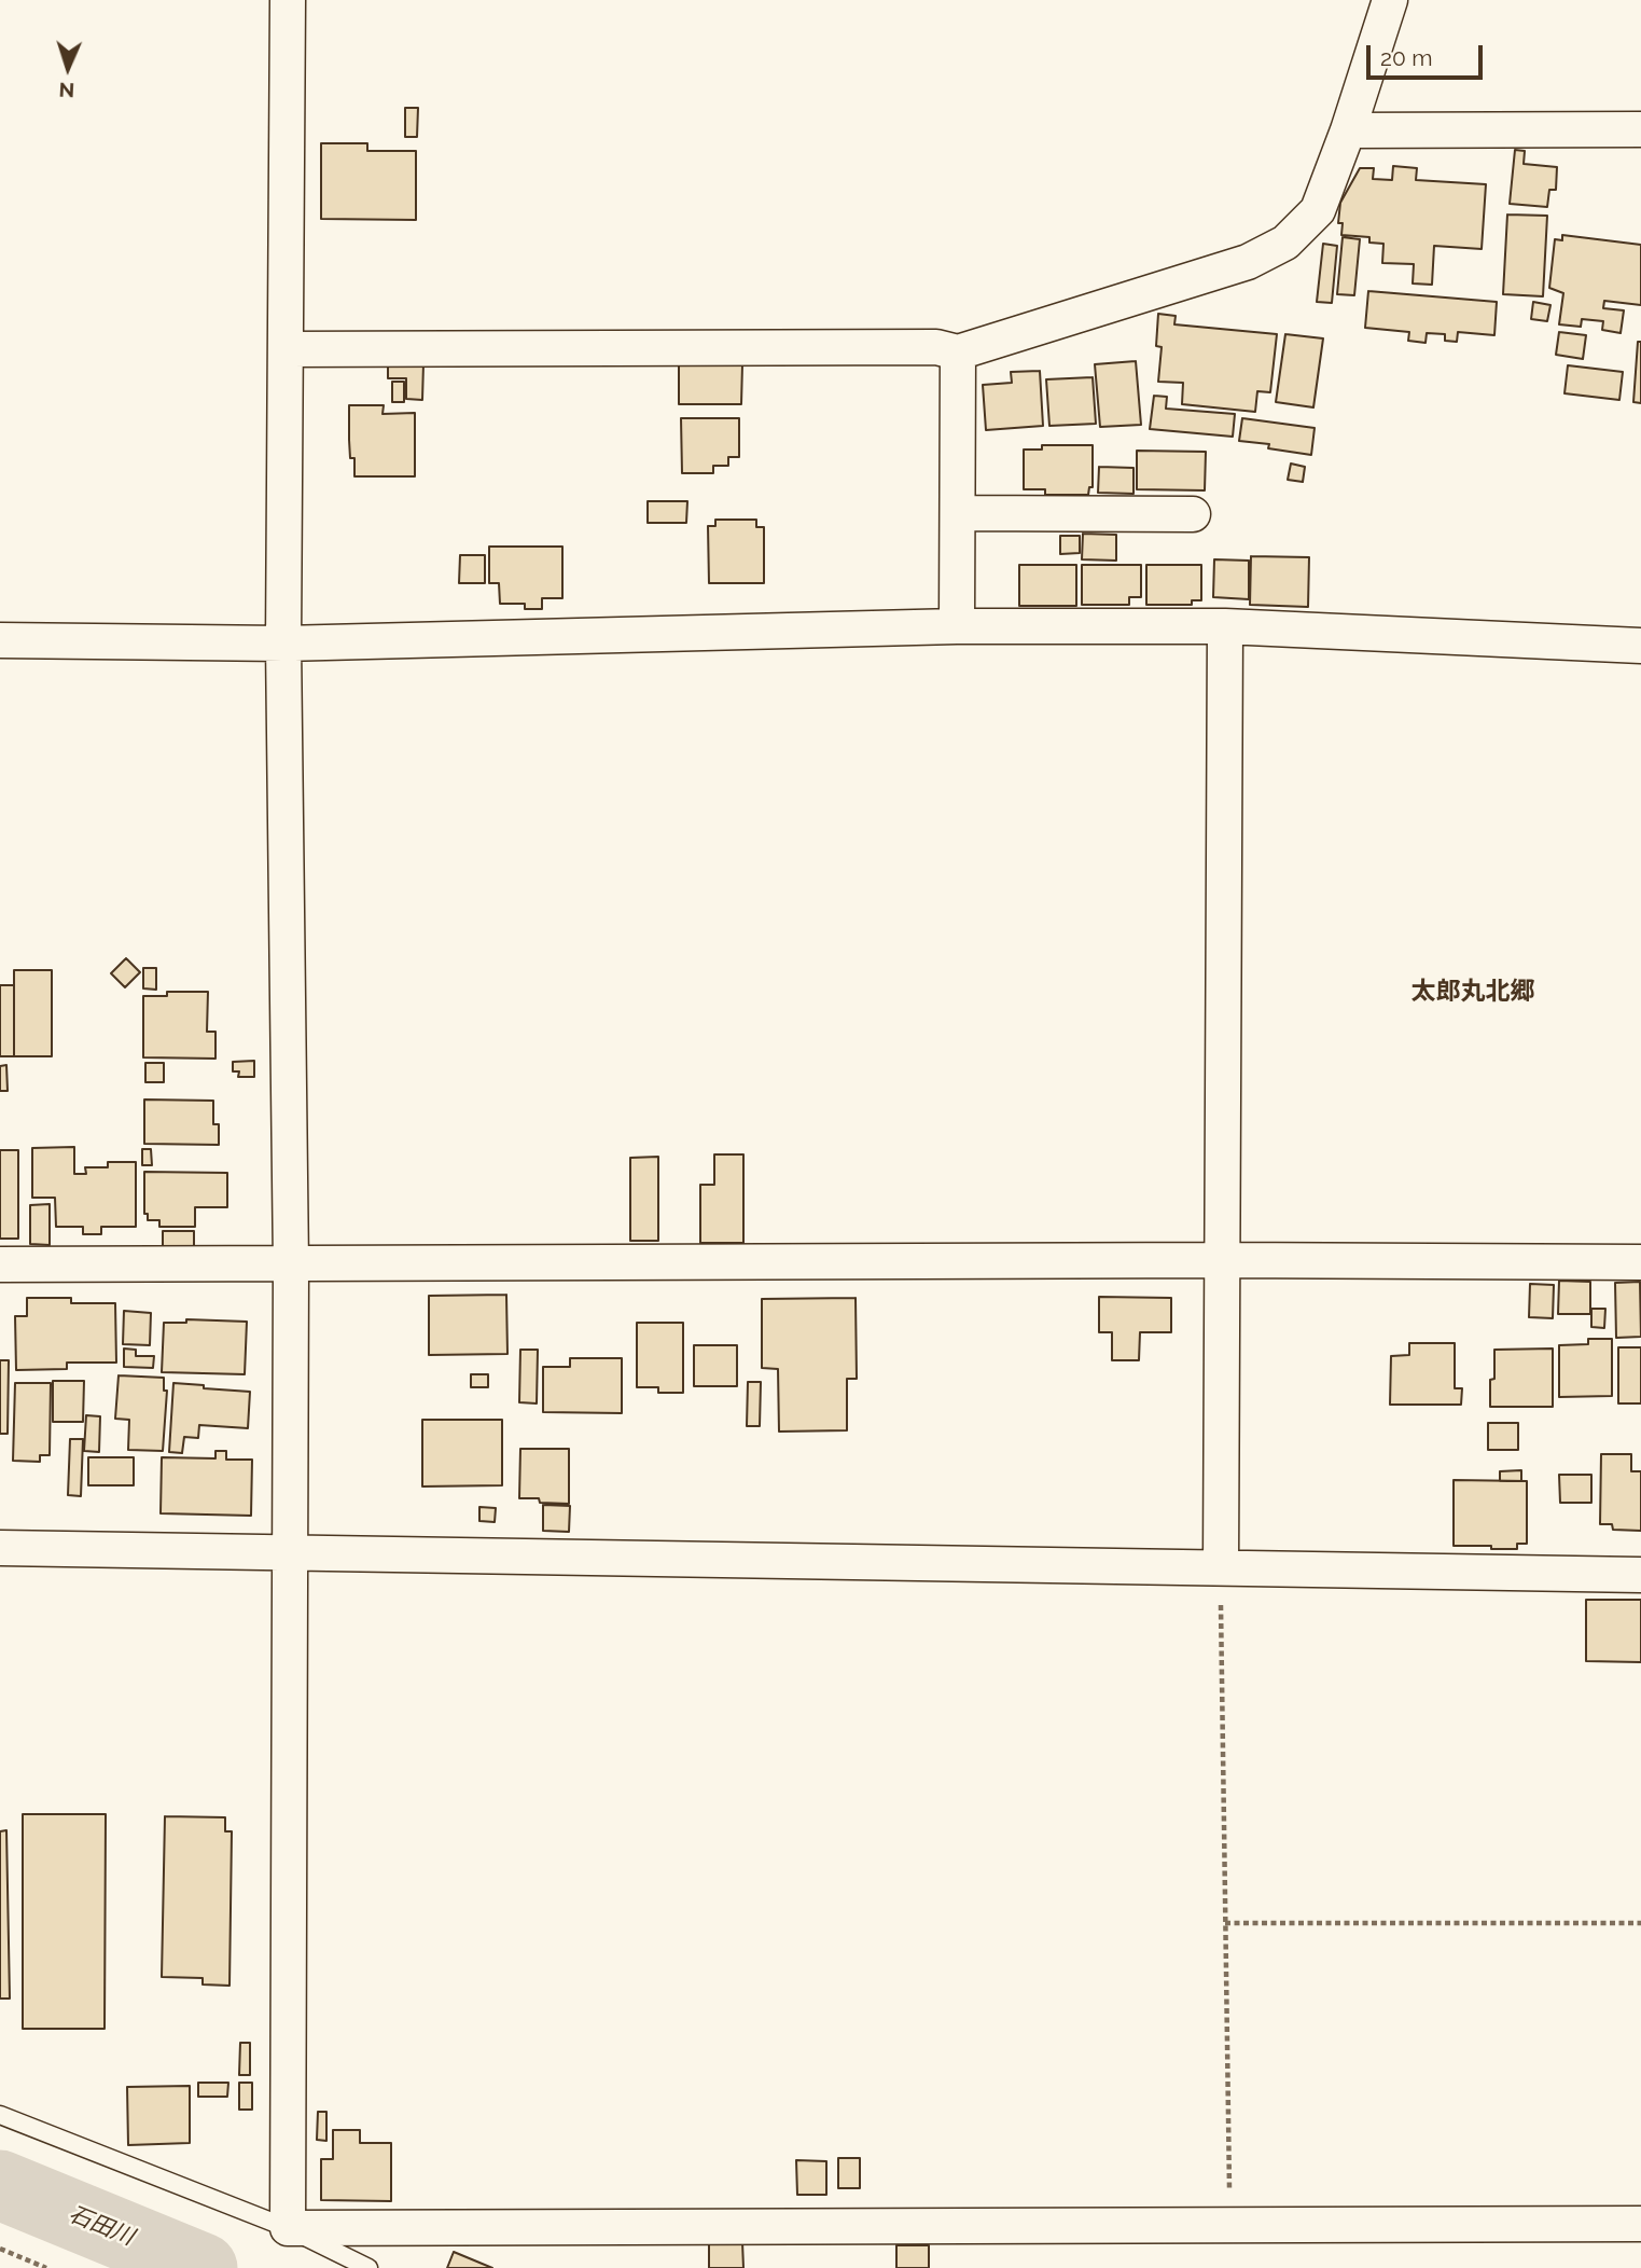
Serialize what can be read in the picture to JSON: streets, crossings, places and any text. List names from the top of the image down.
{
  "districts": ["太郎丸北郷"],
  "water": ["石田川"],
  "scale_bar": "20 m",
  "north": "bottom"
}
